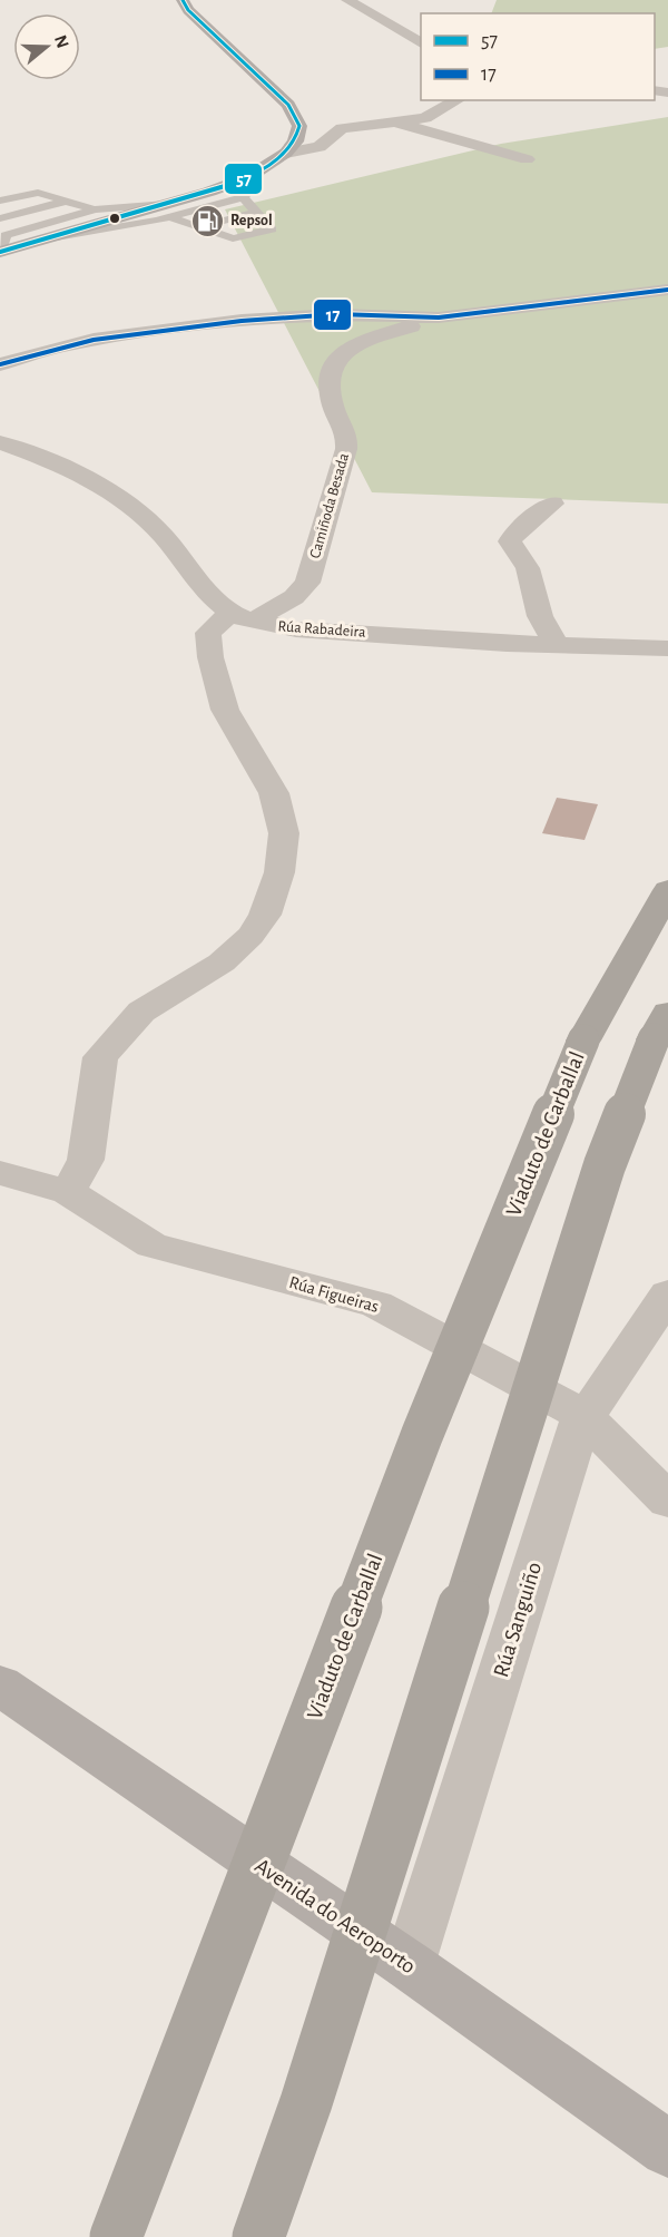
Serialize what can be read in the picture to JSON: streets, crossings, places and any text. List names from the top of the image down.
{
  "streets": {
    "highway": ["Viaduto de Carballal"],
    "main road": ["Avenida do Aeroporto"],
    "street": [
      "Camiñoda Besada",
      "Rúa Rabadeira",
      "Rúa Figueiras",
      "Rúa Sanguiño"
    ]
  },
  "crossings": [
    ["Camiñoda Besada", "Rúa Rabadeira"],
    ["Camiñoda Besada", "Rúa Figueiras"],
    ["Rúa Figueiras", "Rúa Sanguiño"],
    ["Rúa Sanguiño", "Avenida do Aeroporto"]
  ],
  "places": {
    "fuel station": ["Repsol"]
  },
  "lines": ["transit line 57", "transit line 17"],
  "legend": ["57", "17"],
  "north": "right"
}
